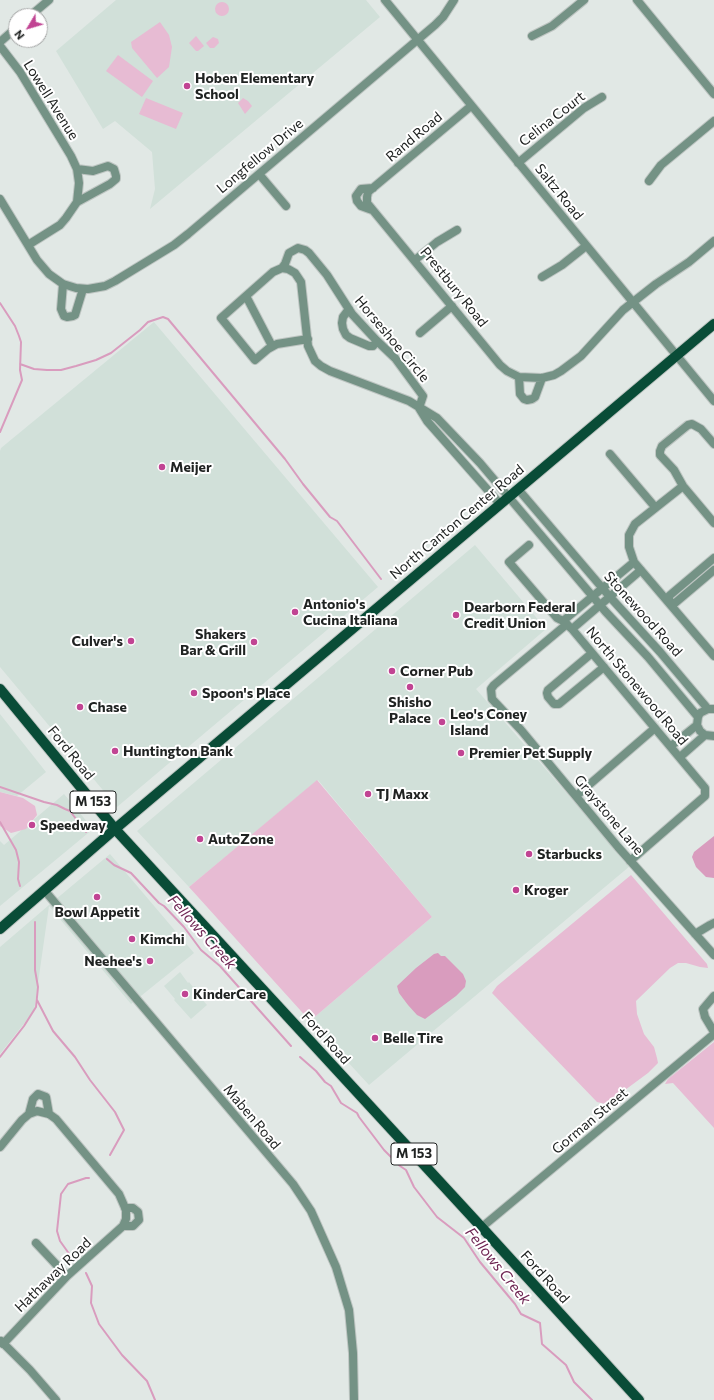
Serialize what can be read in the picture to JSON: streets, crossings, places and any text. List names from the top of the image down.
{
  "streets": {
    "main road": ["North Canton Center Road", "Ford Road", "M 153"],
    "street": [
      "Lowell Avenue",
      "Celina Court",
      "Rand Road",
      "Longfellow Drive",
      "Saltz Road",
      "Prestbury Road",
      "Horseshoe Circle",
      "Stonewood Road",
      "North Stonewood Road",
      "Graystone Lane",
      "Maben Road",
      "Gorman Street",
      "Hathaway Road"
    ]
  },
  "crossings": [
    ["Celina Court", "Saltz Road"],
    ["Rand Road", "Saltz Road"],
    ["Rand Road", "Prestbury Road"],
    ["Longfellow Drive", "Saltz Road"],
    ["Saltz Road", "North Canton Center Road"],
    ["Horseshoe Circle", "North Canton Center Road"],
    ["Horseshoe Circle", "Stonewood Road"],
    ["North Canton Center Road", "Stonewood Road"],
    ["North Canton Center Road", "Ford Road"],
    ["North Canton Center Road", "Maben Road"],
    ["North Stonewood Road", "Graystone Lane"],
    ["Ford Road", "Gorman Street"]
  ],
  "water": ["Fellows Creek"],
  "places": [
    "Hoben Elementary School",
    "Meijer",
    "Antonio's Cucina Italiana",
    "Dearborn Federal Credit Union",
    "Culver's",
    "Shakers Bar & Grill",
    "Corner Pub",
    "Shisho Palace",
    "Spoon's Place",
    "Chase",
    "Leo's Coney Island",
    "Huntington Bank",
    "Premier Pet Supply",
    "TJ Maxx",
    "Speedway",
    "AutoZone",
    "Starbucks",
    "Kroger",
    "Bowl Appetit",
    "Kimchi",
    "Neehee's",
    "KinderCare",
    "Belle Tire"
  ],
  "north": "bottom left"
}
